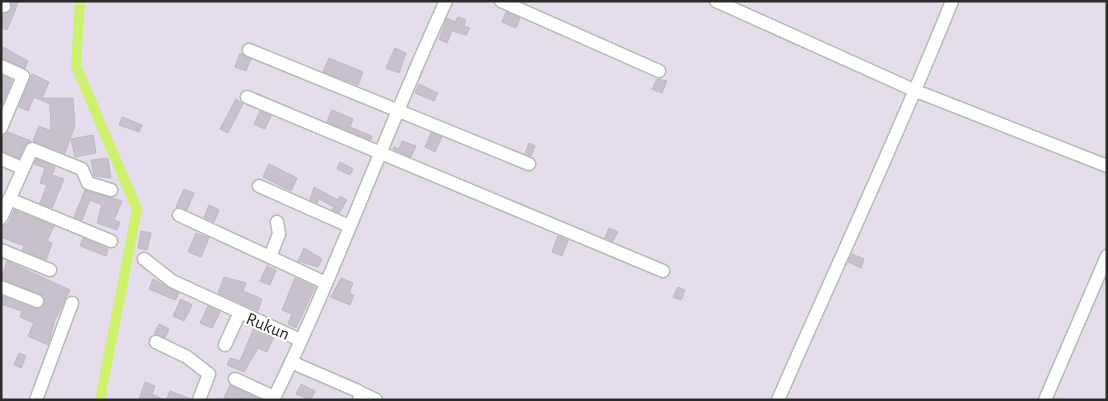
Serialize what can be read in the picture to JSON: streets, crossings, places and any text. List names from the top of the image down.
{
  "streets": {
    "street": ["Rukun"]
  }
}
